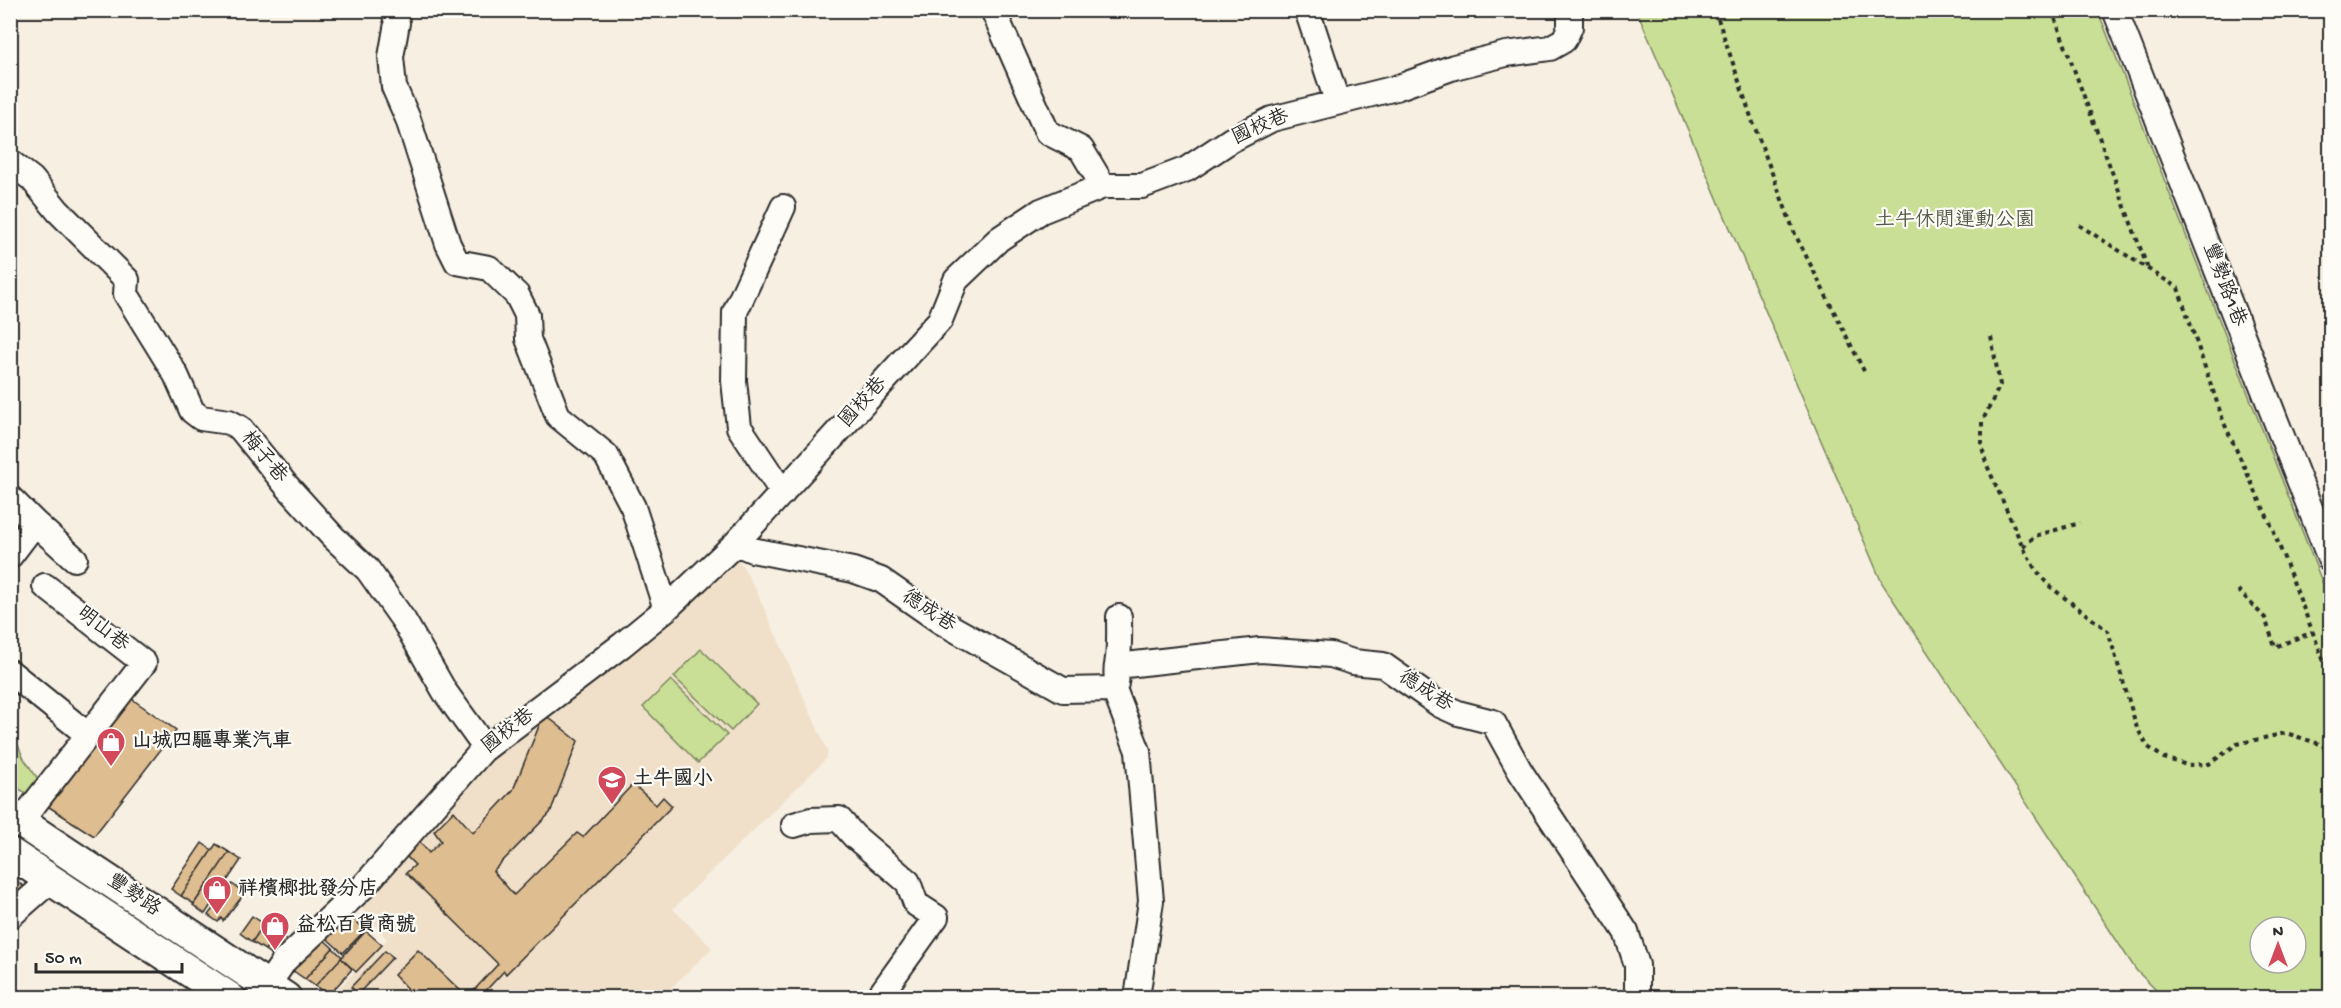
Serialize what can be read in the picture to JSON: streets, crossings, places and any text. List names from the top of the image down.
{
  "streets": {
    "main road": ["豐勢路"],
    "street": [
      "國校巷",
      "豐勢路1巷",
      "梅子巷",
      "德成巷",
      "明山巷"
    ]
  },
  "crossings": [
    ["國校巷", "梅子巷"],
    ["國校巷", "德成巷"],
    ["國校巷", "豐勢路"],
    ["明山巷", "豐勢路"]
  ],
  "parks": ["土牛休閒運動公園"],
  "places": {
    "shop": ["山城四驅專業汽車", "祥檳榔批發分店", "益松百貨商號"],
    "school or university": ["土牛國小"]
  },
  "scale_bar": "50 m",
  "north": "top"
}
